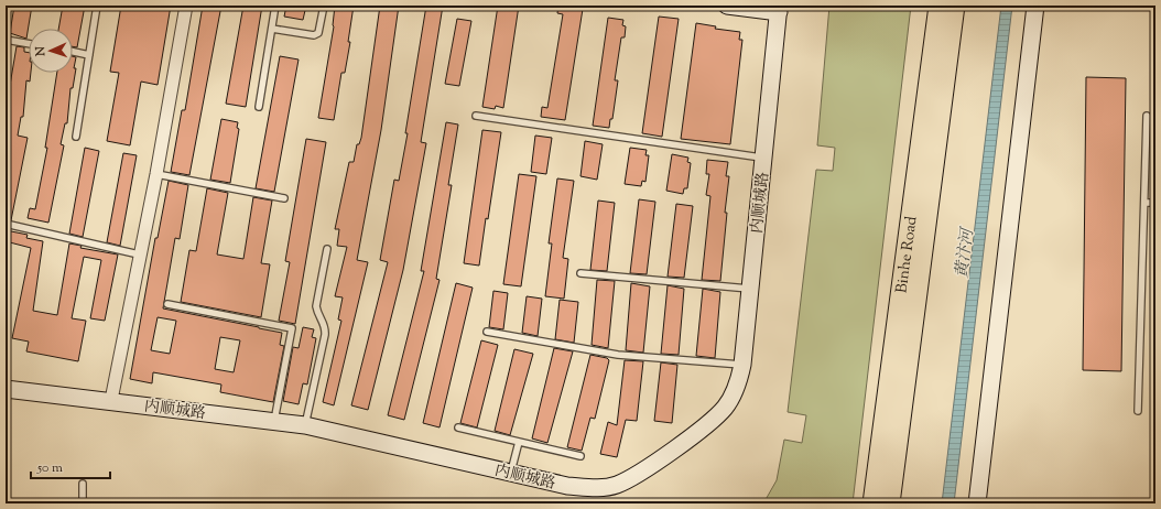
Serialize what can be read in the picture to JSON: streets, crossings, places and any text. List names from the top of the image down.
{
  "streets": {
    "main road": ["Binhe Road"],
    "street": ["内顺城路"]
  },
  "water": ["黄汴河"],
  "scale_bar": "50 m",
  "north": "left"
}
